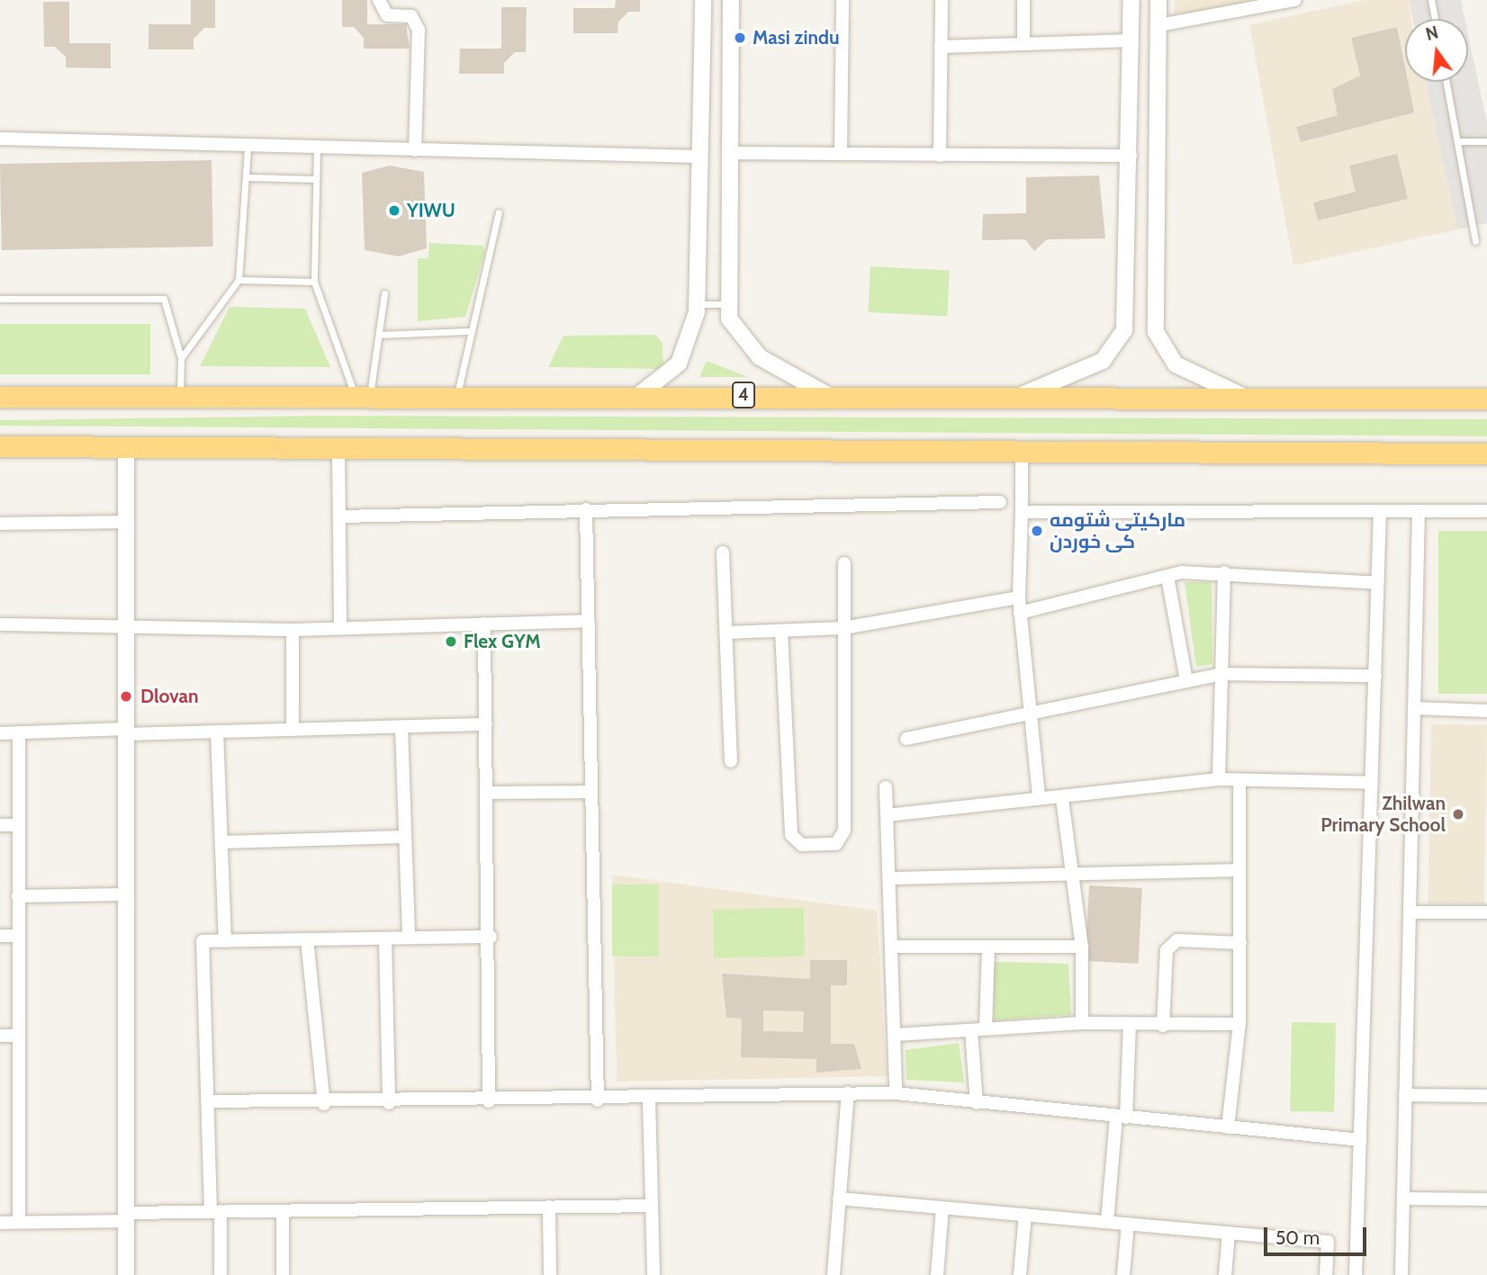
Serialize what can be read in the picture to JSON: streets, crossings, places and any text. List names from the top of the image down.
{
  "streets": {
    "highway": ["4"]
  },
  "places": [
    "Masi zindu",
    "YIWU",
    "مارکیتی شتومه کی خوردن",
    "Flex GYM",
    "Dlovan",
    "Zhilwan Primary School"
  ],
  "scale_bar": "50 m",
  "north": "top"
}
